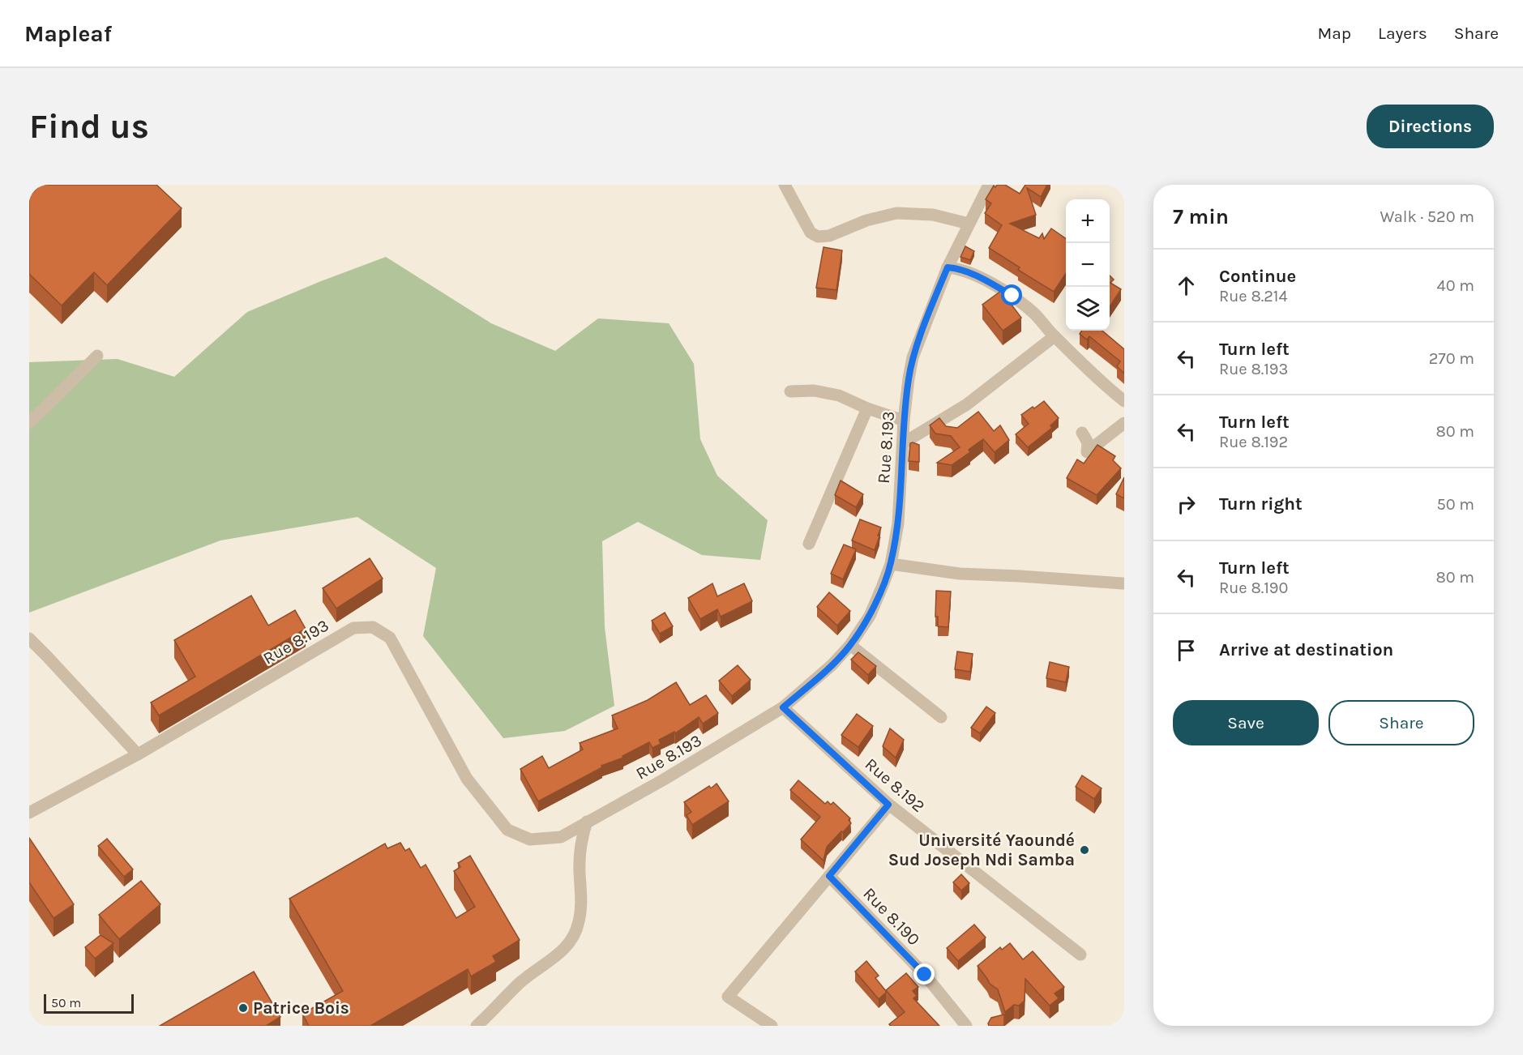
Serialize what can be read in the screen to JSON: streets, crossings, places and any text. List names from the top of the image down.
{
  "streets": {
    "street": ["Rue 8.193", "Rue 8.192", "Rue 8.190"]
  },
  "crossings": [
    ["Rue 8.193", "Rue 8.192"]
  ],
  "places": ["Université Yaoundé Sud Joseph Ndi Samba", "Patrice Bois"],
  "scale_bar": "50 m",
  "page": {
    "header": "Mapleaf",
    "nav": ["Map", "Layers", "Share"],
    "buttons": [
      "Directions",
      ["Save", "Share"]
    ],
    "title": "Find us",
    "heading": ["7 min", "Walk · 520 m"],
    "map_buttons": ["+", "−"],
    "list": [
      ["Continue", "Rue 8.214", "40 m"],
      ["Turn left", "Rue 8.193", "270 m"],
      ["Turn left", "Rue 8.192", "80 m"],
      ["Turn right", "50 m"],
      ["Turn left", "Rue 8.190", "80 m"],
      "Arrive at destination"
    ],
    "scale": "50 m"
  }
}
